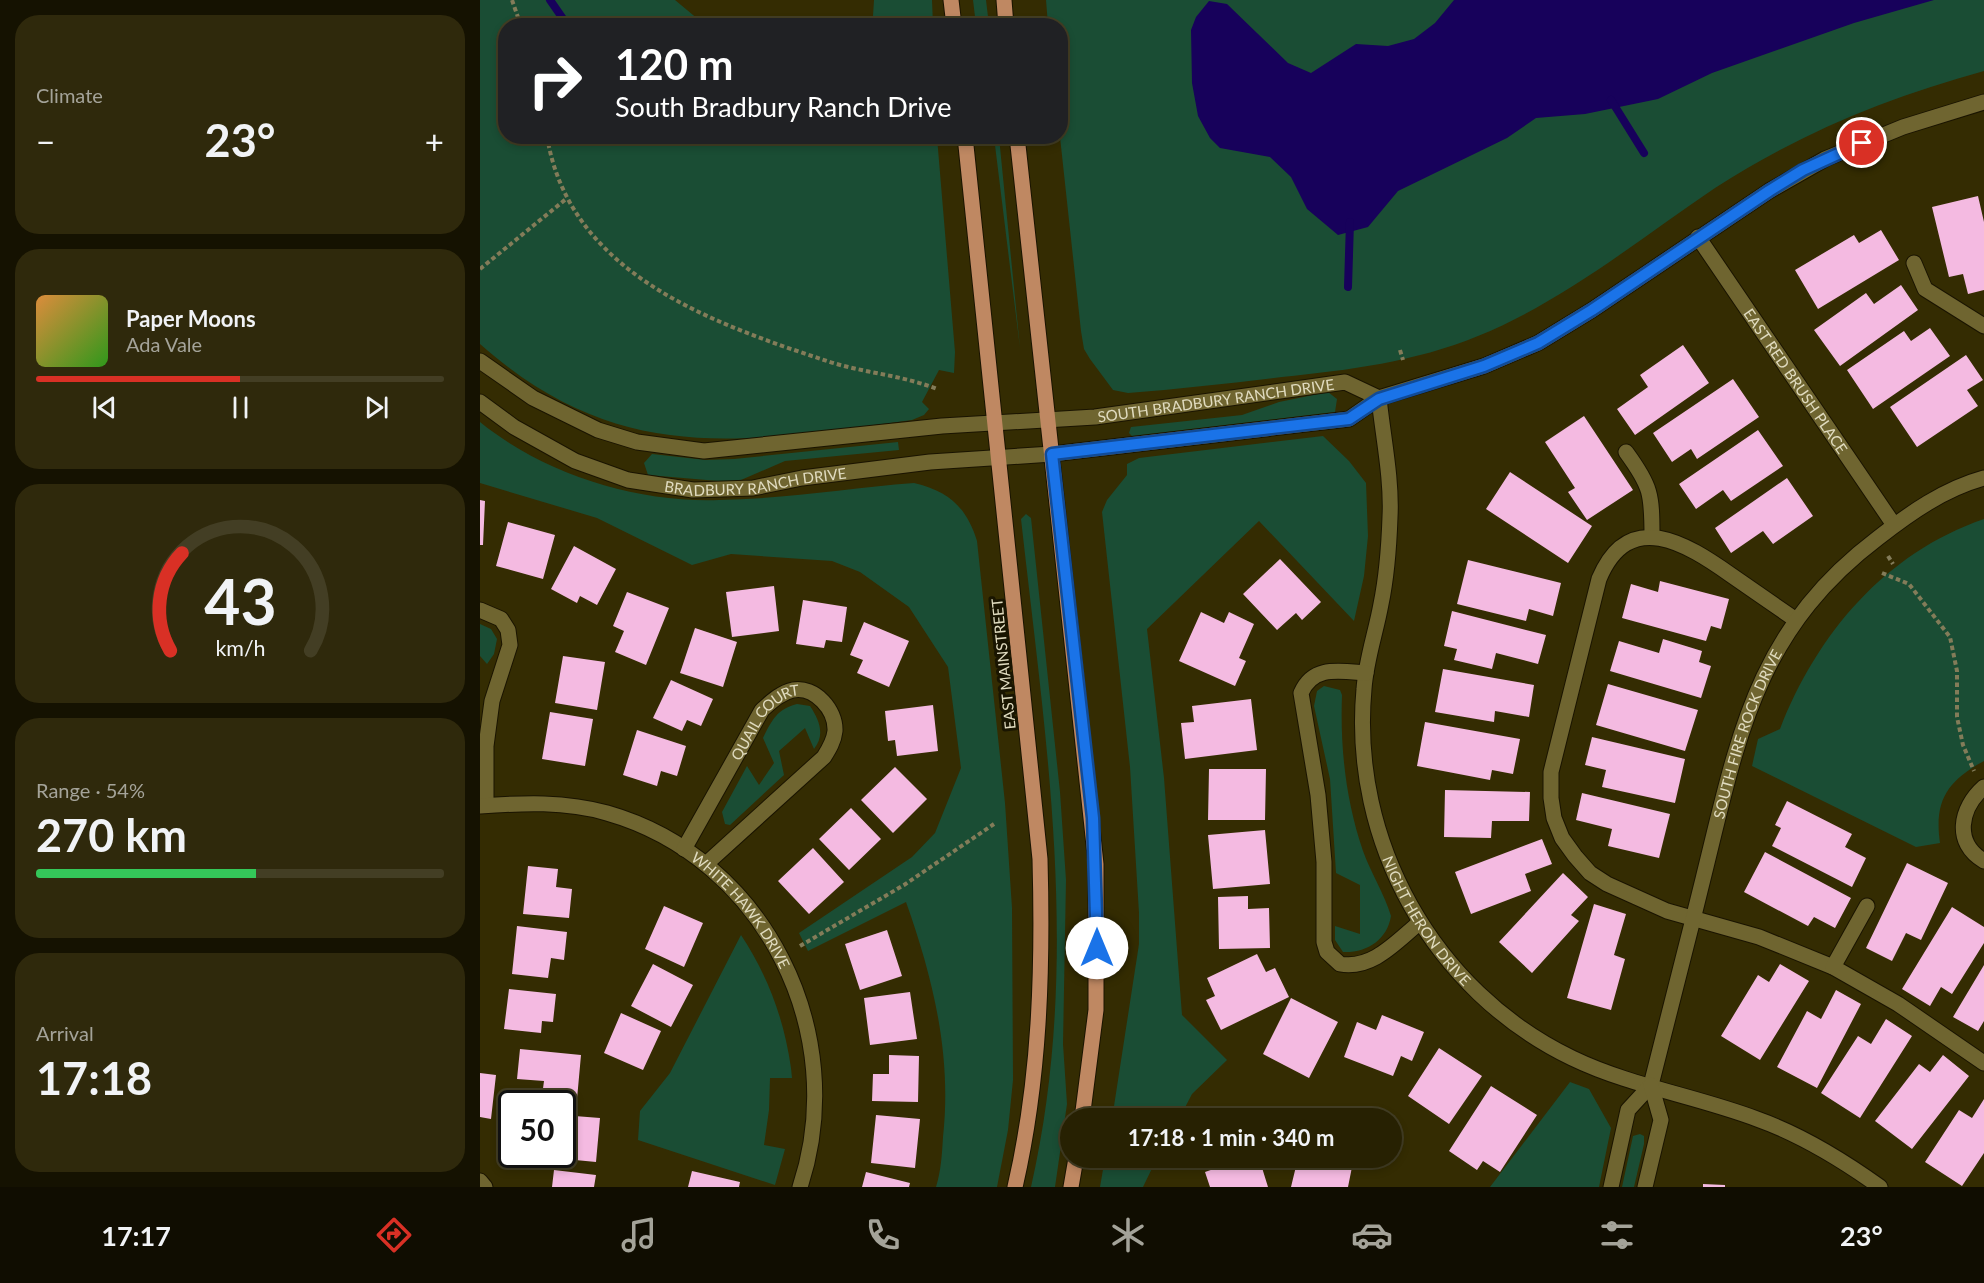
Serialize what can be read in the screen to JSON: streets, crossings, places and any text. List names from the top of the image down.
{
  "streets": {
    "main road": ["EAST MAINSTREET"],
    "street": [
      "EAST RED BRUSH PLACE",
      "SOUTH BRADBURY RANCH DRIVE",
      "BRADBURY RANCH DRIVE",
      "QUAIL COURT",
      "SOUTH FIRE ROCK DRIVE",
      "WHITE HAWK DRIVE",
      "NIGHT HERON DRIVE"
    ]
  },
  "crossings": [
    ["EAST RED BRUSH PLACE", "SOUTH FIRE ROCK DRIVE"],
    ["SOUTH BRADBURY RANCH DRIVE", "BRADBURY RANCH DRIVE"],
    ["SOUTH BRADBURY RANCH DRIVE", "NIGHT HERON DRIVE"],
    ["BRADBURY RANCH DRIVE", "EAST MAINSTREET"],
    ["QUAIL COURT", "WHITE HAWK DRIVE"],
    ["SOUTH FIRE ROCK DRIVE", "NIGHT HERON DRIVE"]
  ],
  "page": {
    "tile": [
      "Climate",
      ["Range · 54%", "270 km"],
      ["Arrival", "17:18"]
    ],
    "turn": ["120 m", "South Bradbury Ranch Drive"],
    "heat": ["−", "23°", "+"],
    "song": ["Paper Moons", "Ada Vale"],
    "limit": "50",
    "trip": "17:18 · 1 min · 340 m",
    "tabs": ["17:17", "23°"],
    "gauge": ["43", "km/h"]
  }
}
